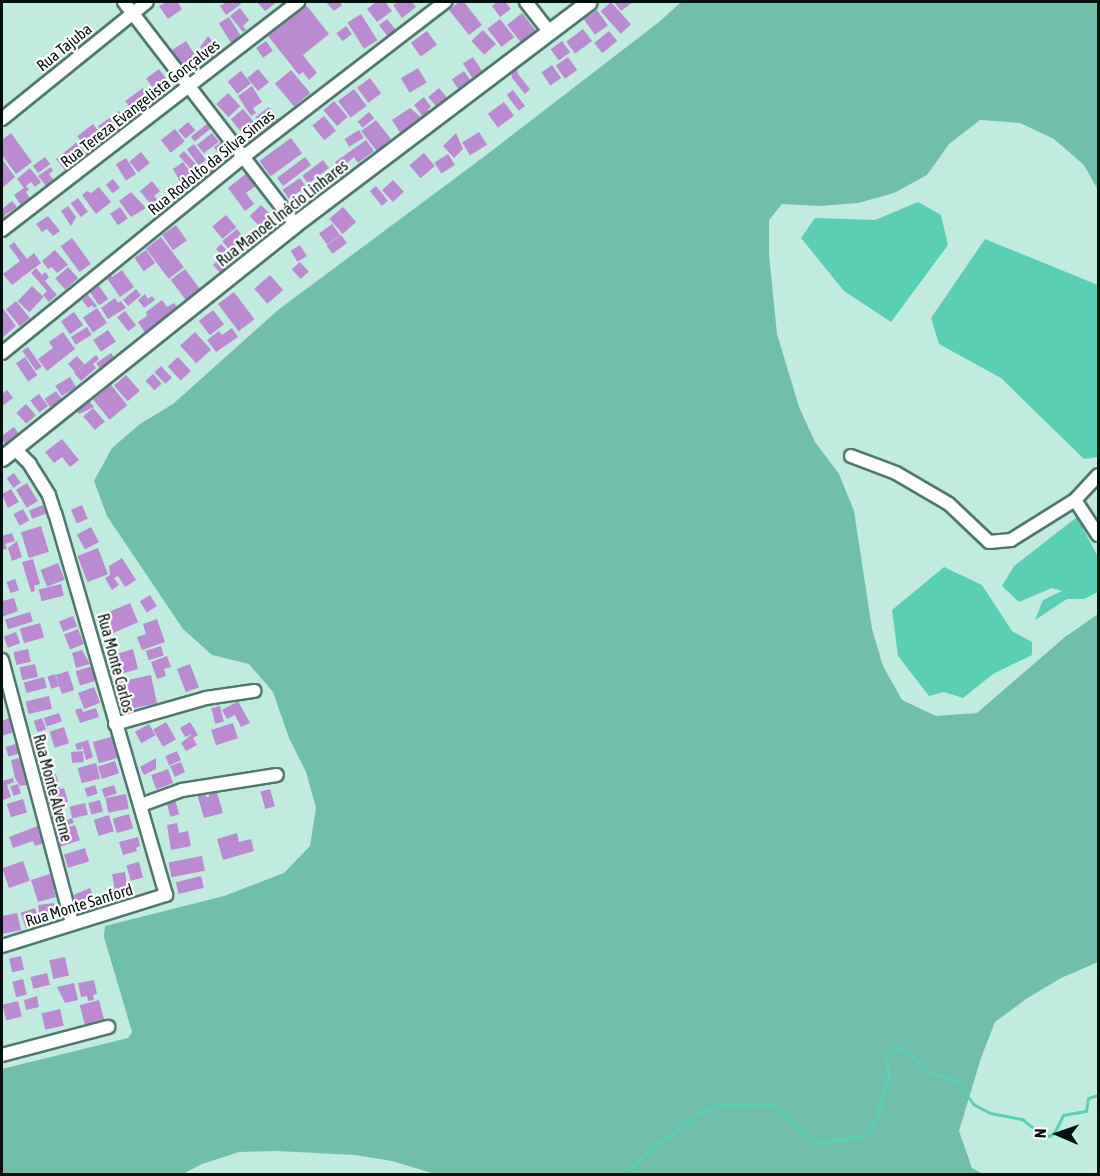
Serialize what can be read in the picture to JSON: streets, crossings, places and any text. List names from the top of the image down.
{
  "streets": {
    "main road": ["Rua Manoel Inácio Linhares"],
    "street": [
      "Rua Tajuba",
      "Rua Tereza Evangelista Gonçalves",
      "Rua Rodolfo da Silva Simas",
      "Rua Monte Carlos",
      "Rua Monte Alverne",
      "Rua Monte Sanford"
    ]
  },
  "crossings": [
    ["Rua Manoel Inácio Linhares", "Rua Monte Carlos"],
    ["Rua Monte Carlos", "Rua Monte Sanford"],
    ["Rua Monte Alverne", "Rua Monte Sanford"]
  ],
  "north": "left"
}
